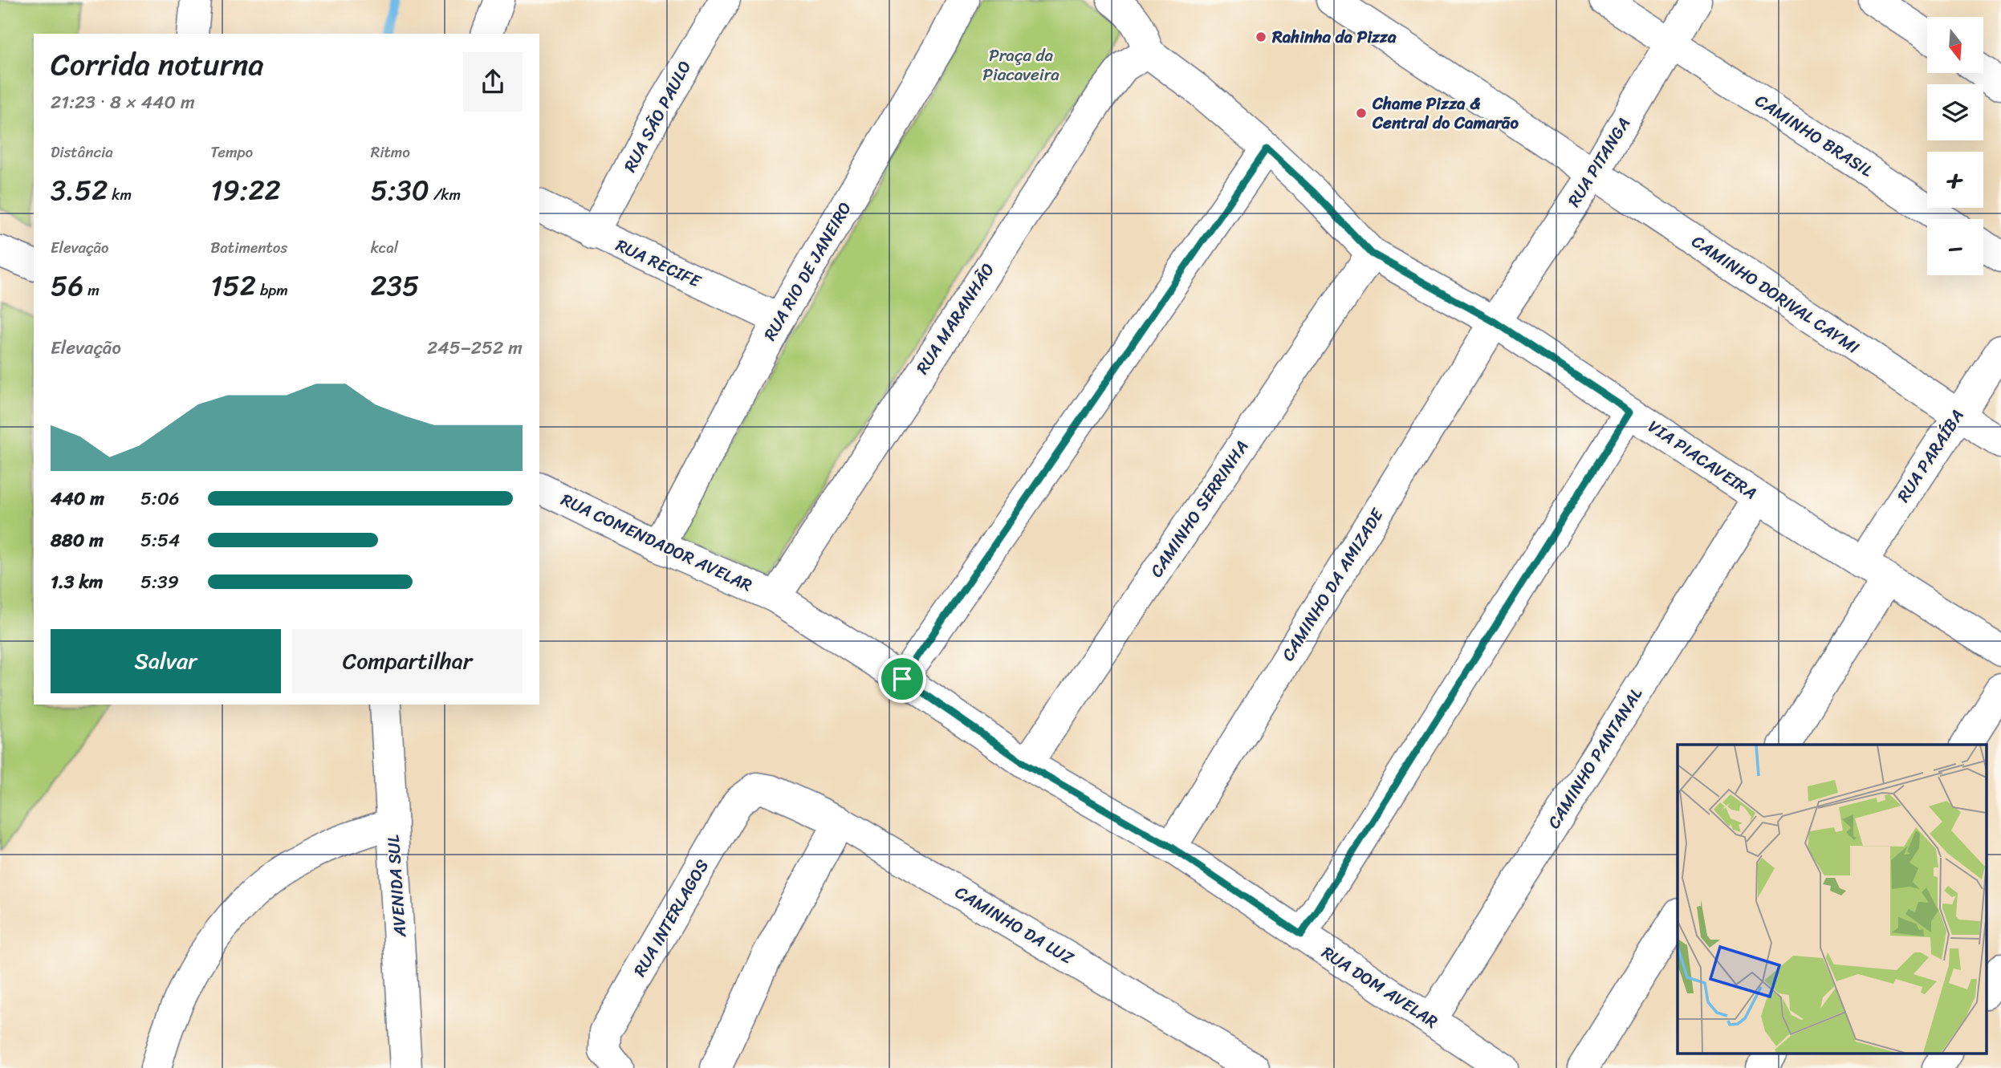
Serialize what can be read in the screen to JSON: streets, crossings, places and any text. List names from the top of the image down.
{
  "streets": {
    "street": [
      "RUA SÃO PAULO",
      "CAMINHO BRASIL",
      "RUA PITANGA",
      "RUA RECIFE",
      "RUA RIO DE JANEIRO",
      "CAMINHO DORIVAL CAYMI",
      "RUA MARANHÃO",
      "RUA PARAÍBA",
      "VIA PIACAVEIRA",
      "CAMINHO SERRINHA",
      "RUA COMENDADOR AVELAR",
      "CAMINHO DA AMIZADE",
      "CAMINHO PANTANAL",
      "AVENIDA SUL",
      "RUA INTERLAGOS",
      "CAMINHO DA LUZ",
      "RUA DOM AVELAR"
    ]
  },
  "crossings": [
    ["RUA SÃO PAULO", "RUA RECIFE"],
    ["CAMINHO BRASIL", "RUA PITANGA"],
    ["RUA PITANGA", "CAMINHO DORIVAL CAYMI"],
    ["RUA PITANGA", "VIA PIACAVEIRA"],
    ["RUA PITANGA", "CAMINHO DA AMIZADE"],
    ["RUA RECIFE", "RUA RIO DE JANEIRO"],
    ["RUA RIO DE JANEIRO", "RUA COMENDADOR AVELAR"],
    ["CAMINHO DORIVAL CAYMI", "RUA PARAÍBA"],
    ["RUA MARANHÃO", "VIA PIACAVEIRA"],
    ["RUA MARANHÃO", "RUA COMENDADOR AVELAR"],
    ["RUA MARANHÃO", "RUA DOM AVELAR"],
    ["RUA PARAÍBA", "VIA PIACAVEIRA"],
    ["VIA PIACAVEIRA", "CAMINHO SERRINHA"],
    ["VIA PIACAVEIRA", "CAMINHO DA AMIZADE"],
    ["VIA PIACAVEIRA", "CAMINHO PANTANAL"],
    ["CAMINHO SERRINHA", "RUA DOM AVELAR"],
    ["RUA COMENDADOR AVELAR", "RUA DOM AVELAR"],
    ["CAMINHO DA AMIZADE", "RUA DOM AVELAR"],
    ["CAMINHO PANTANAL", "RUA DOM AVELAR"],
    ["RUA INTERLAGOS", "CAMINHO DA LUZ"]
  ],
  "parks": ["Praça da Piacaveira"],
  "places": ["Rahinha da Pizza", "Chame Pizza & Central do Camarão"],
  "north": "bottom",
  "page": {
    "map_buttons": ["+", "−"],
    "heading": ["Corrida noturna", "21:23 · 8 × 440 m"],
    "stats": [
      ["Distância", "3.52 km"],
      ["Tempo", "19:22"],
      ["Ritmo", "5:30 /km"],
      ["Elevação", "56 m"],
      ["Batimentos", "152 bpm"],
      ["kcal", "235"]
    ],
    "chart": ["Elevação", "245–252 m"],
    "list": [
      {
        "name": "440 m",
        "note": "5:06"
      },
      {
        "name": "880 m",
        "note": "5:54"
      },
      {
        "name": "1.3 km",
        "note": "5:39"
      }
    ],
    "buttons": ["Salvar", "Compartilhar"]
  }
}
